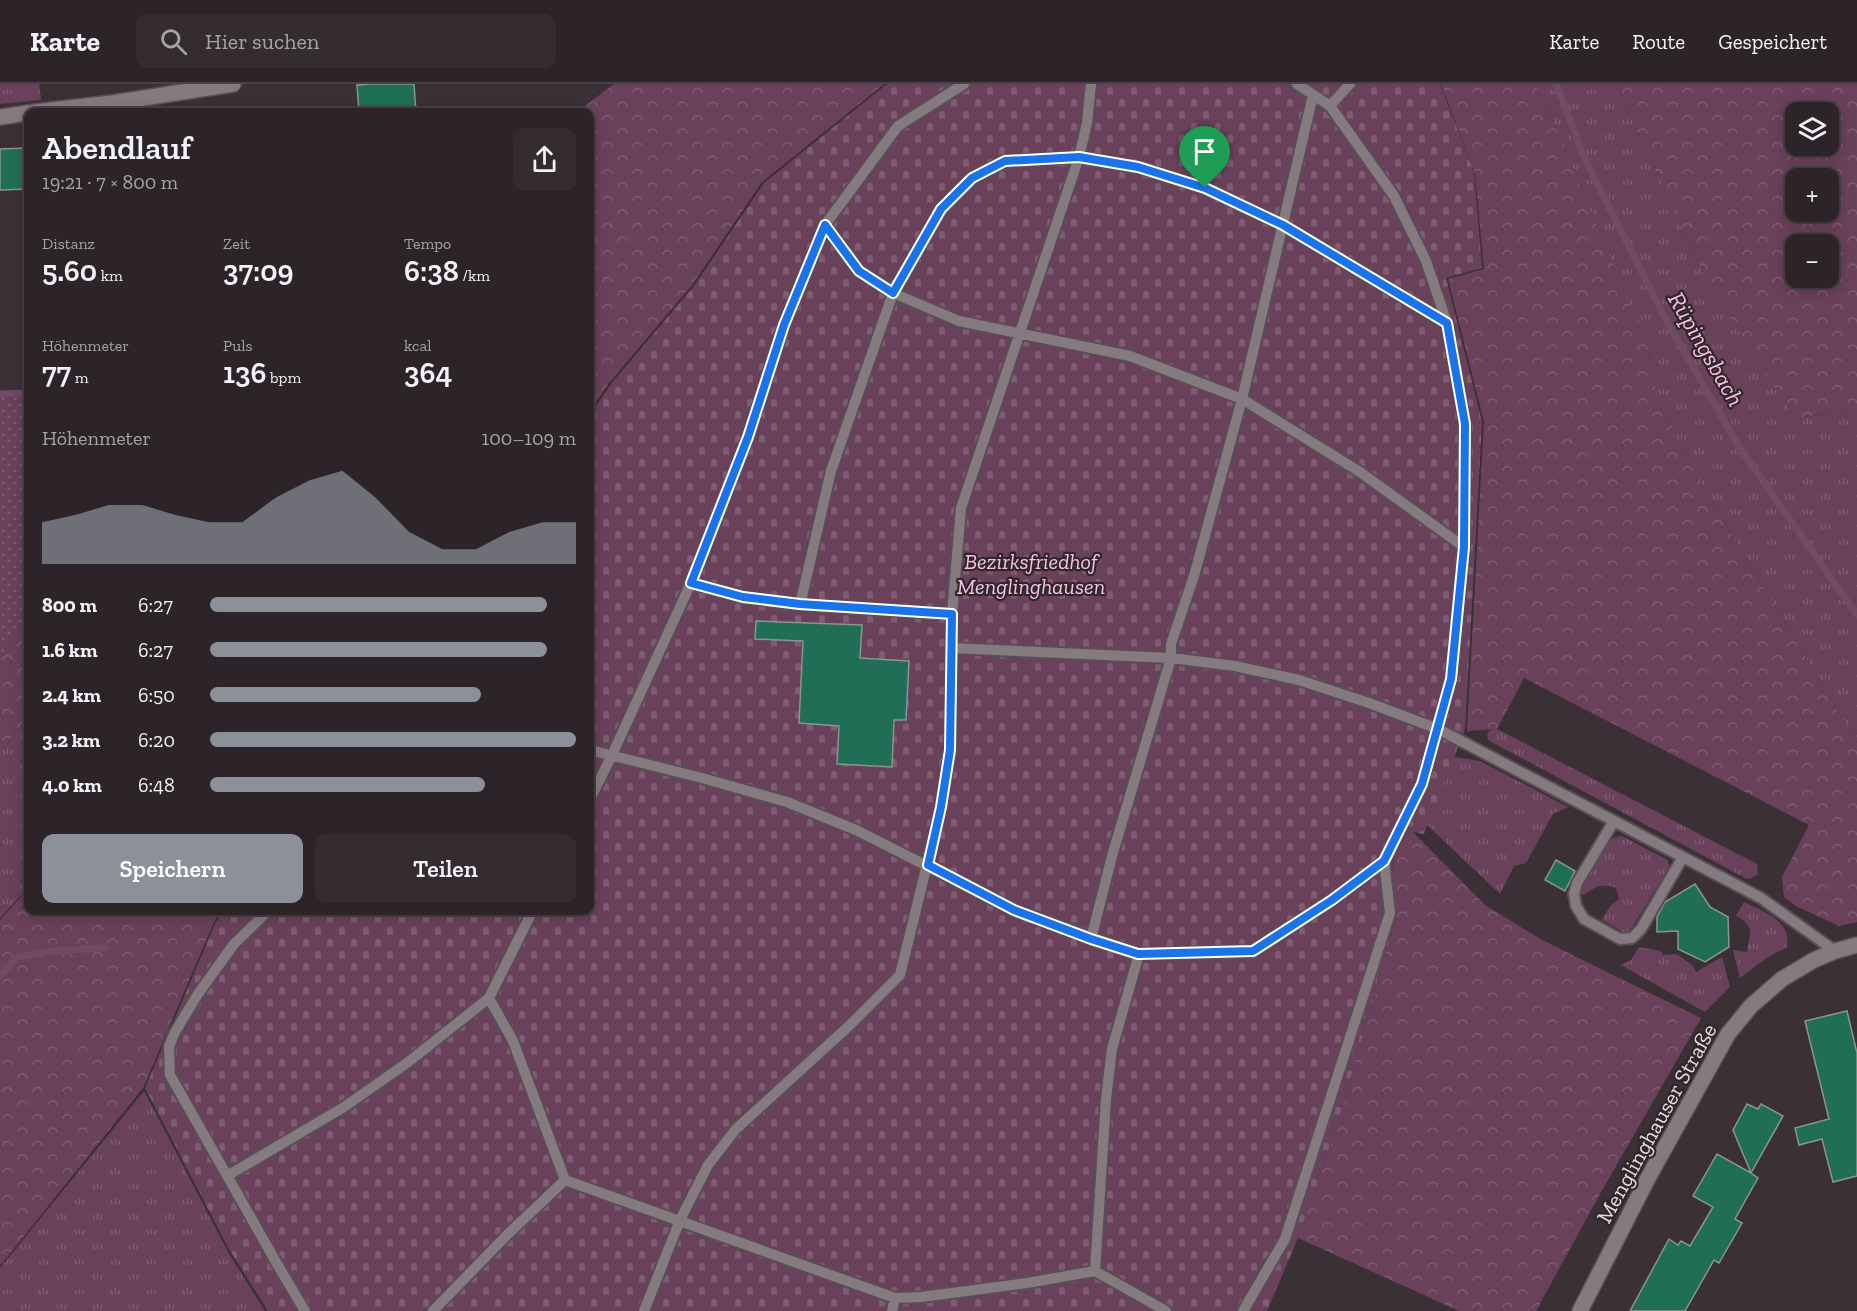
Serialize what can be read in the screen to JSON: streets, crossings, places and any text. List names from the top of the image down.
{
  "streets": {
    "street": ["Menglinghauser Straße"]
  },
  "water": ["Rüpingsbach"],
  "parks": ["Bezirksfriedhof Menglinghausen"],
  "page": {
    "header": "Karte",
    "search": "Hier suchen",
    "nav": ["Karte", "Route", "Gespeichert"],
    "map_buttons": ["+", "−"],
    "heading": ["Abendlauf", "19:21 · 7 × 800 m"],
    "stats": [
      ["Distanz", "5.60 km"],
      ["Zeit", "37:09"],
      ["Tempo", "6:38 /km"],
      ["Höhenmeter", "77 m"],
      ["Puls", "136 bpm"],
      ["kcal", "364"]
    ],
    "chart": ["Höhenmeter", "100–109 m"],
    "list": [
      {
        "name": "800 m",
        "note": "6:27"
      },
      {
        "name": "1.6 km",
        "note": "6:27"
      },
      {
        "name": "2.4 km",
        "note": "6:50"
      },
      {
        "name": "3.2 km",
        "note": "6:20"
      },
      {
        "name": "4.0 km",
        "note": "6:48"
      }
    ],
    "buttons": ["Speichern", "Teilen"]
  }
}
